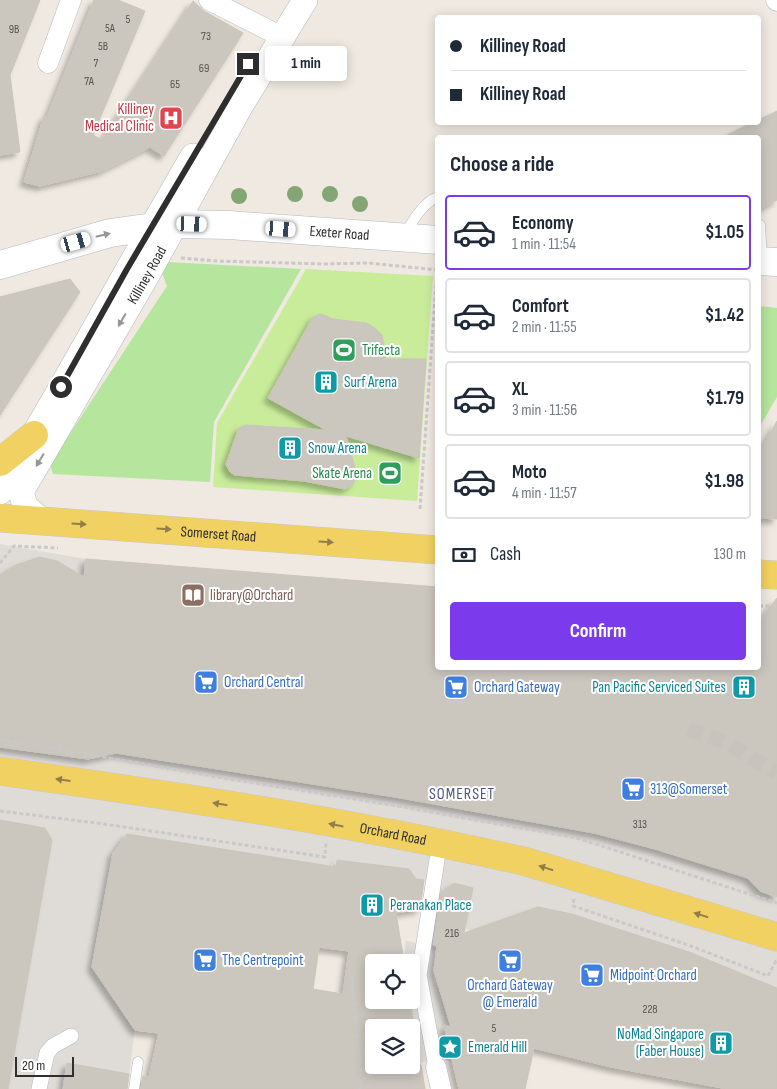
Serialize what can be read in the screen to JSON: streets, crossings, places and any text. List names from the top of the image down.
{
  "streets": {
    "main road": ["Exeter Road", "Somerset Road", "Orchard Road"],
    "street": ["Killiney Road"]
  },
  "crossings": [
    ["Exeter Road", "Killiney Road"],
    ["Killiney Road", "Somerset Road"]
  ],
  "one_way": ["Exeter Road", "Somerset Road", "Orchard Road"],
  "districts": ["SOMERSET"],
  "places": {
    "hospital": ["Killiney Medical Clinic"],
    "sports": ["Trifecta", "Skate Arena"],
    "building": [
      "Surf Arena",
      "Snow Arena",
      "Pan Pacific Serviced Suites",
      "Peranakan Place",
      "NoMad Singapore (Faber House)"
    ],
    "library": ["library@Orchard"],
    "supermarket": [
      "Orchard Central",
      "Orchard Gateway",
      "313@Somerset",
      "The Centrepoint",
      "Orchard Gateway @ Emerald",
      "Midpoint Orchard"
    ],
    "place": ["Emerald Hill"]
  },
  "house_numbers": [
    "5",
    "5A",
    "9B",
    "73",
    "5B",
    "7",
    "69",
    "7A",
    "65",
    "313",
    "216",
    "228",
    "5"
  ],
  "scale_bar": "20 m",
  "page": {
    "banner": ["Killiney Road", "Killiney Road"],
    "bubble": "1 min",
    "heading": "Choose a ride",
    "list": [
      {
        "name": "Economy",
        "note": "1 min · 11:54",
        "value": "$1.05"
      },
      {
        "name": "Comfort",
        "note": "2 min · 11:55",
        "value": "$1.42"
      },
      {
        "name": "XL",
        "note": "3 min · 11:56",
        "value": "$1.79"
      },
      {
        "name": "Moto",
        "note": "4 min · 11:57",
        "value": "$1.98"
      }
    ],
    "pay": ["Cash", "130 m"],
    "buttons": "Confirm",
    "scale": "20 m"
  }
}
